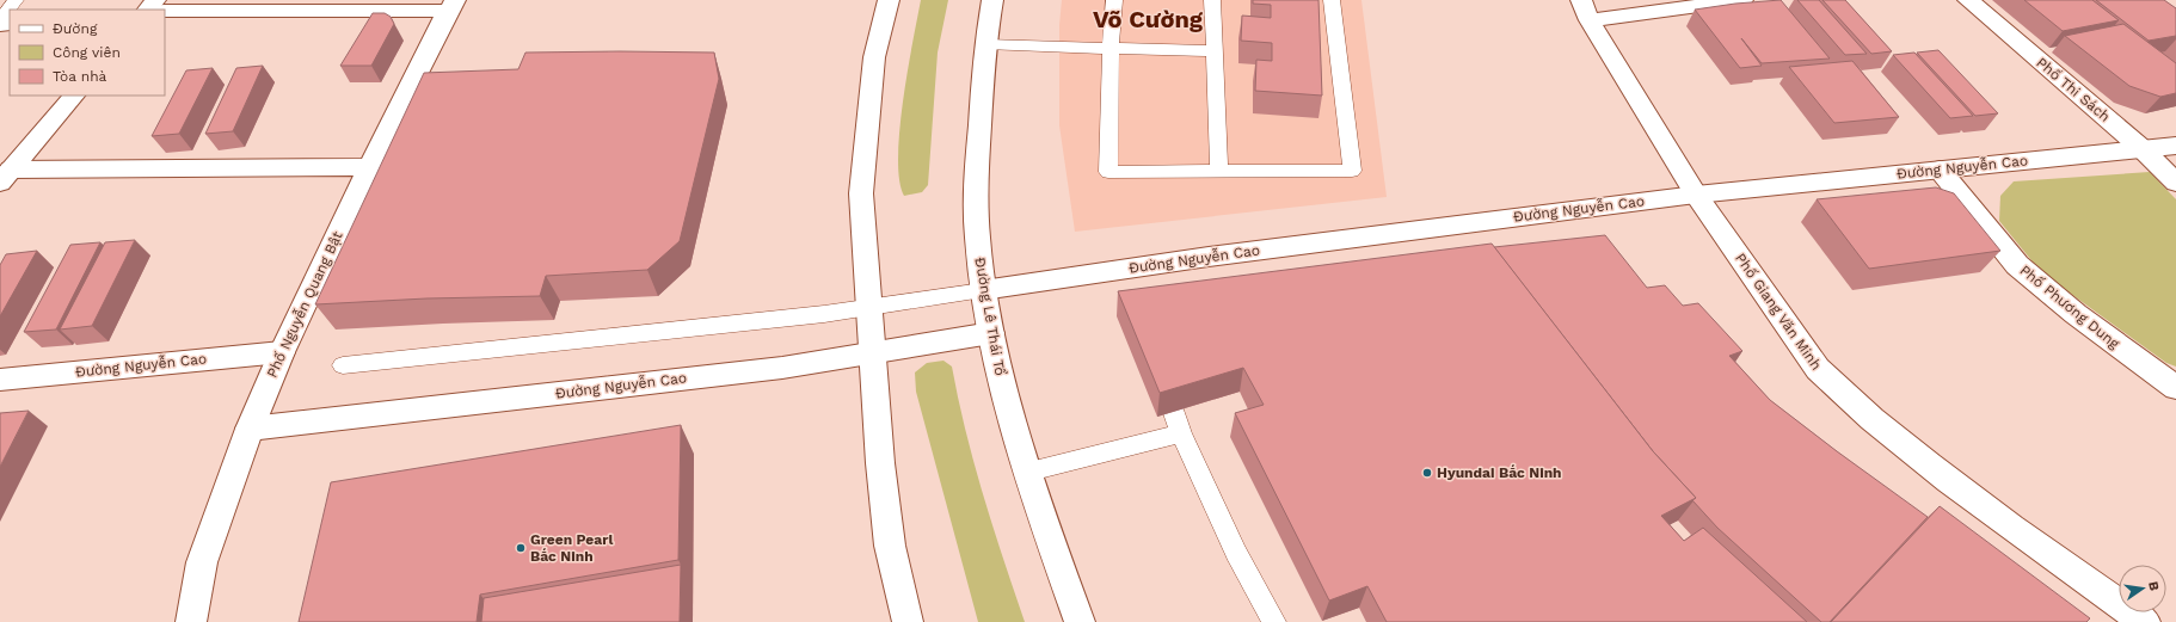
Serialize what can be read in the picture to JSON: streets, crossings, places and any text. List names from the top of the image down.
{
  "streets": {
    "street": [
      "Phố Thi Sách",
      "Đường Nguyễn Cao",
      "Phố Nguyễn Quang Bật",
      "Phố Phương Dung",
      "Phố Giang Văn Minh",
      "Đường Lê Thái Tổ"
    ]
  },
  "crossings": [
    ["Phố Thi Sách", "Đường Nguyễn Cao"],
    ["Đường Nguyễn Cao", "Phố Nguyễn Quang Bật"],
    ["Đường Nguyễn Cao", "Phố Phương Dung"],
    ["Đường Nguyễn Cao", "Phố Giang Văn Minh"],
    ["Đường Nguyễn Cao", "Đường Lê Thái Tổ"]
  ],
  "districts": ["Võ Cường"],
  "places": ["Hyundai Bắc Ninh", "Green Pearl Bắc Ninh"],
  "legend": ["Đường", "Công viên", "Tòa nhà"],
  "north": "right"
}
